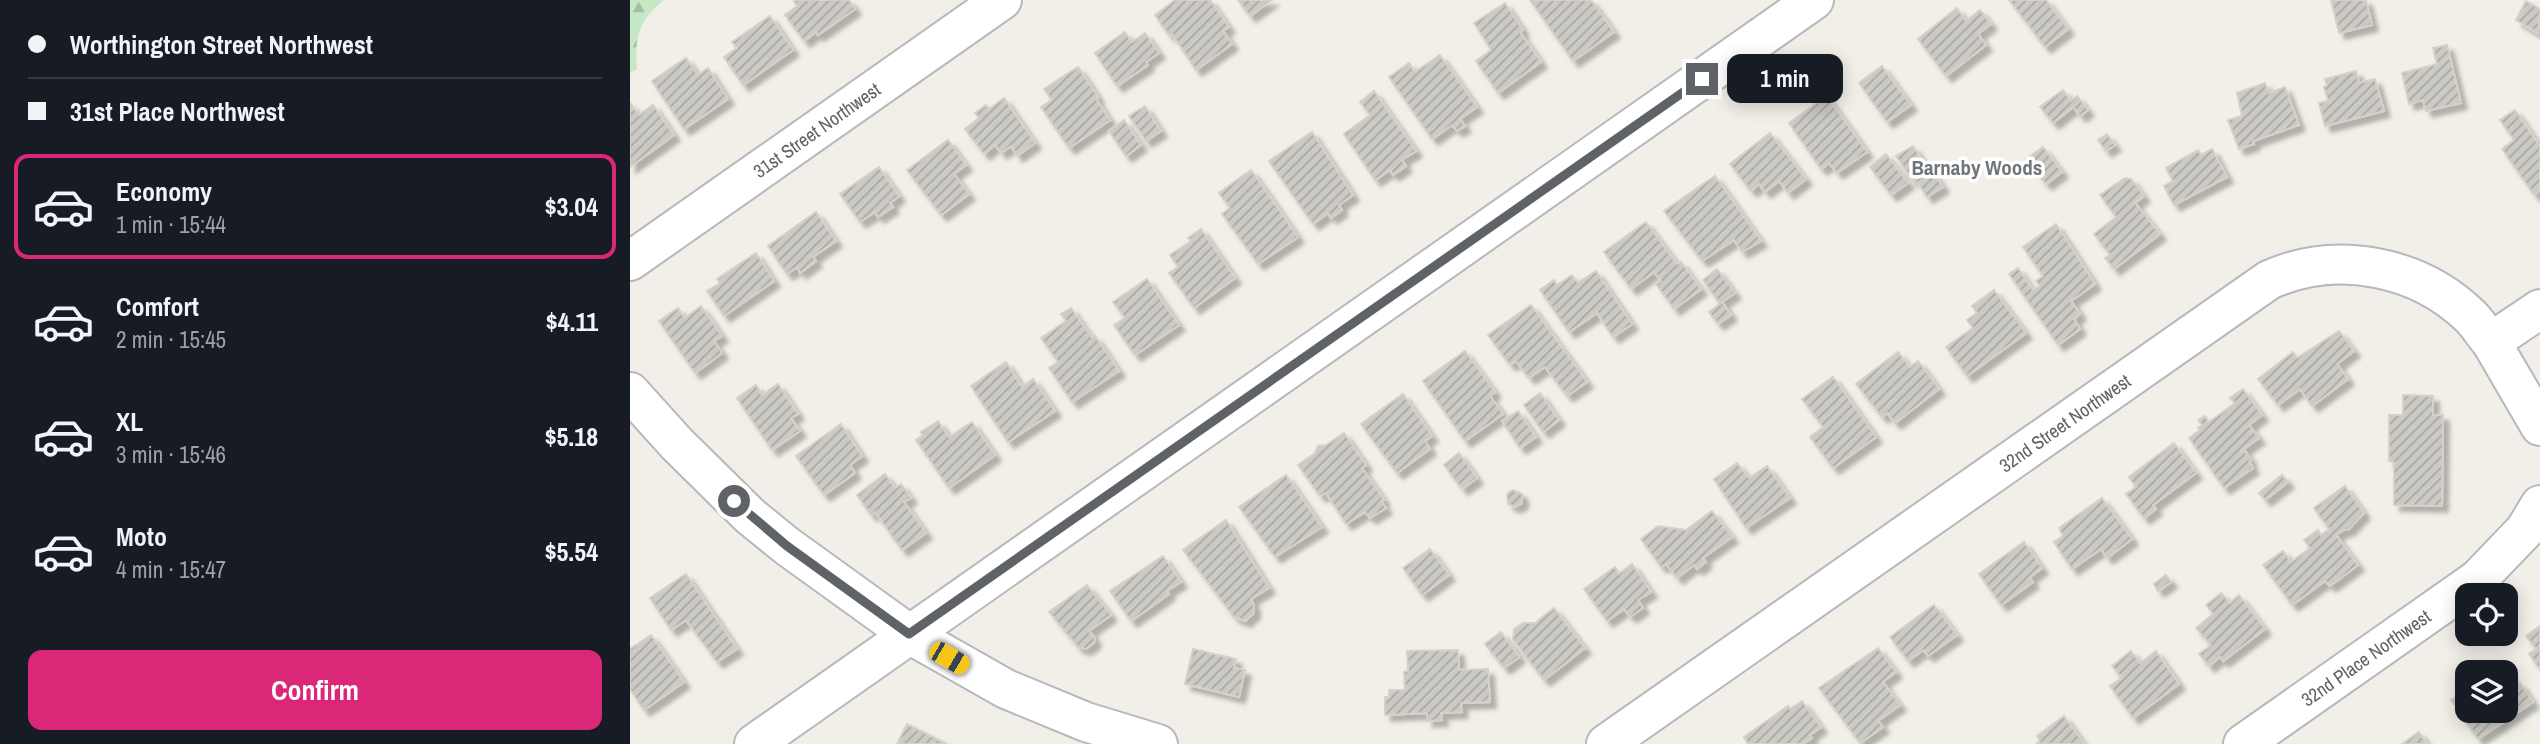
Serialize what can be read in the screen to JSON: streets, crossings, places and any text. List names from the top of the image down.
{
  "streets": {
    "street": ["31st Street Northwest", "32nd Street Northwest", "32nd Place Northwest"]
  },
  "districts": ["Barnaby Woods"],
  "page": {
    "banner": ["Worthington Street Northwest", "31st Place Northwest"],
    "bubble": "1 min",
    "list": [
      {
        "name": "Economy",
        "note": "1 min · 15:44",
        "value": "$3.04"
      },
      {
        "name": "Comfort",
        "note": "2 min · 15:45",
        "value": "$4.11"
      },
      {
        "name": "XL",
        "note": "3 min · 15:46",
        "value": "$5.18"
      },
      {
        "name": "Moto",
        "note": "4 min · 15:47",
        "value": "$5.54"
      }
    ],
    "buttons": "Confirm"
  }
}
